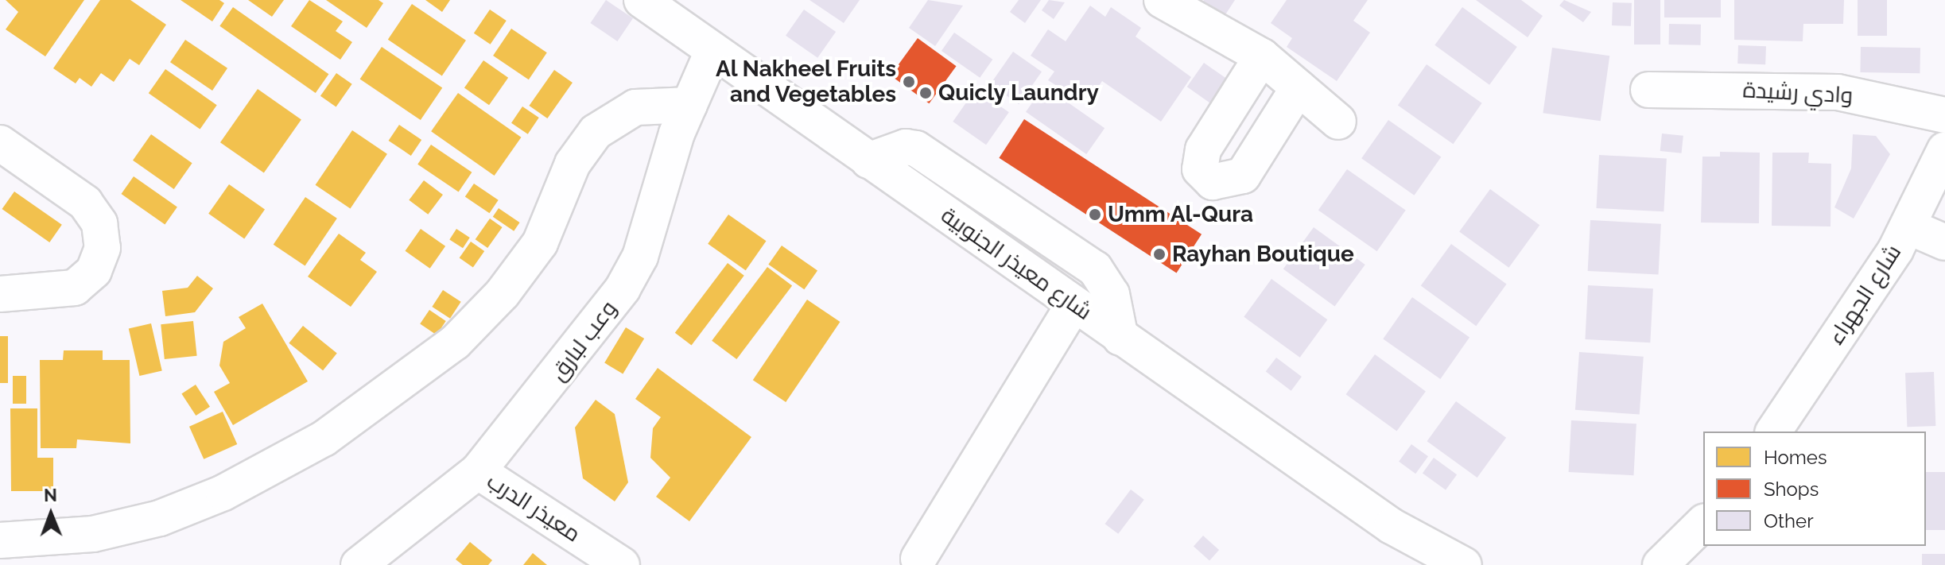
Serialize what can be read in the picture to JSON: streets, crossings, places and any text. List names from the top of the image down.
{
  "streets": {
    "street": [
      "وادي رشيدة",
      "شارع معيذر الجنوبية",
      "شارع الجهراء",
      "وعب لبارق",
      "معيذر الدرب"
    ]
  },
  "crossings": [
    ["شارع معيذر الجنوبية", "وعب لبارق"],
    ["وعب لبارق", "معيذر الدرب"]
  ],
  "places": [
    "Al Nakheel Fruits and Vegetables",
    "Quicly Laundry",
    "Umm Al-Qura",
    "Rayhan Boutique"
  ],
  "legend": ["Homes", "Shops", "Other"],
  "north": "top"
}
